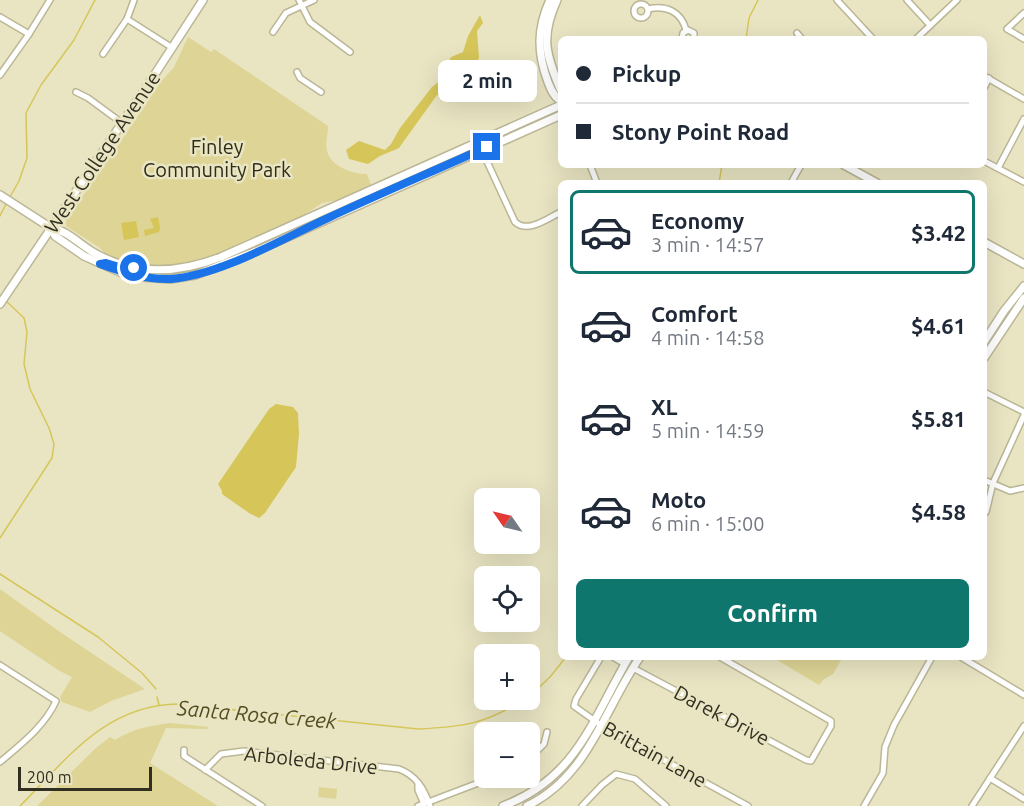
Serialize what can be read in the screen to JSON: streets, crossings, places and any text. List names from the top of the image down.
{
  "streets": {
    "main road": ["West College Avenue"],
    "street": ["Darek Drive", "Brittain Lane", "Arboleda Drive"]
  },
  "water": ["Santa Rosa Creek"],
  "parks": ["Finley Community Park"],
  "scale_bar": "200 m",
  "north": "top left",
  "page": {
    "banner": ["Pickup", "Stony Point Road"],
    "bubble": "2 min",
    "list": [
      {
        "name": "Economy",
        "note": "3 min · 14:57",
        "value": "$3.42"
      },
      {
        "name": "Comfort",
        "note": "4 min · 14:58",
        "value": "$4.61"
      },
      {
        "name": "XL",
        "note": "5 min · 14:59",
        "value": "$5.81"
      },
      {
        "name": "Moto",
        "note": "6 min · 15:00",
        "value": "$4.58"
      }
    ],
    "map_buttons": ["+", "−"],
    "buttons": "Confirm",
    "scale": "200 m"
  }
}
